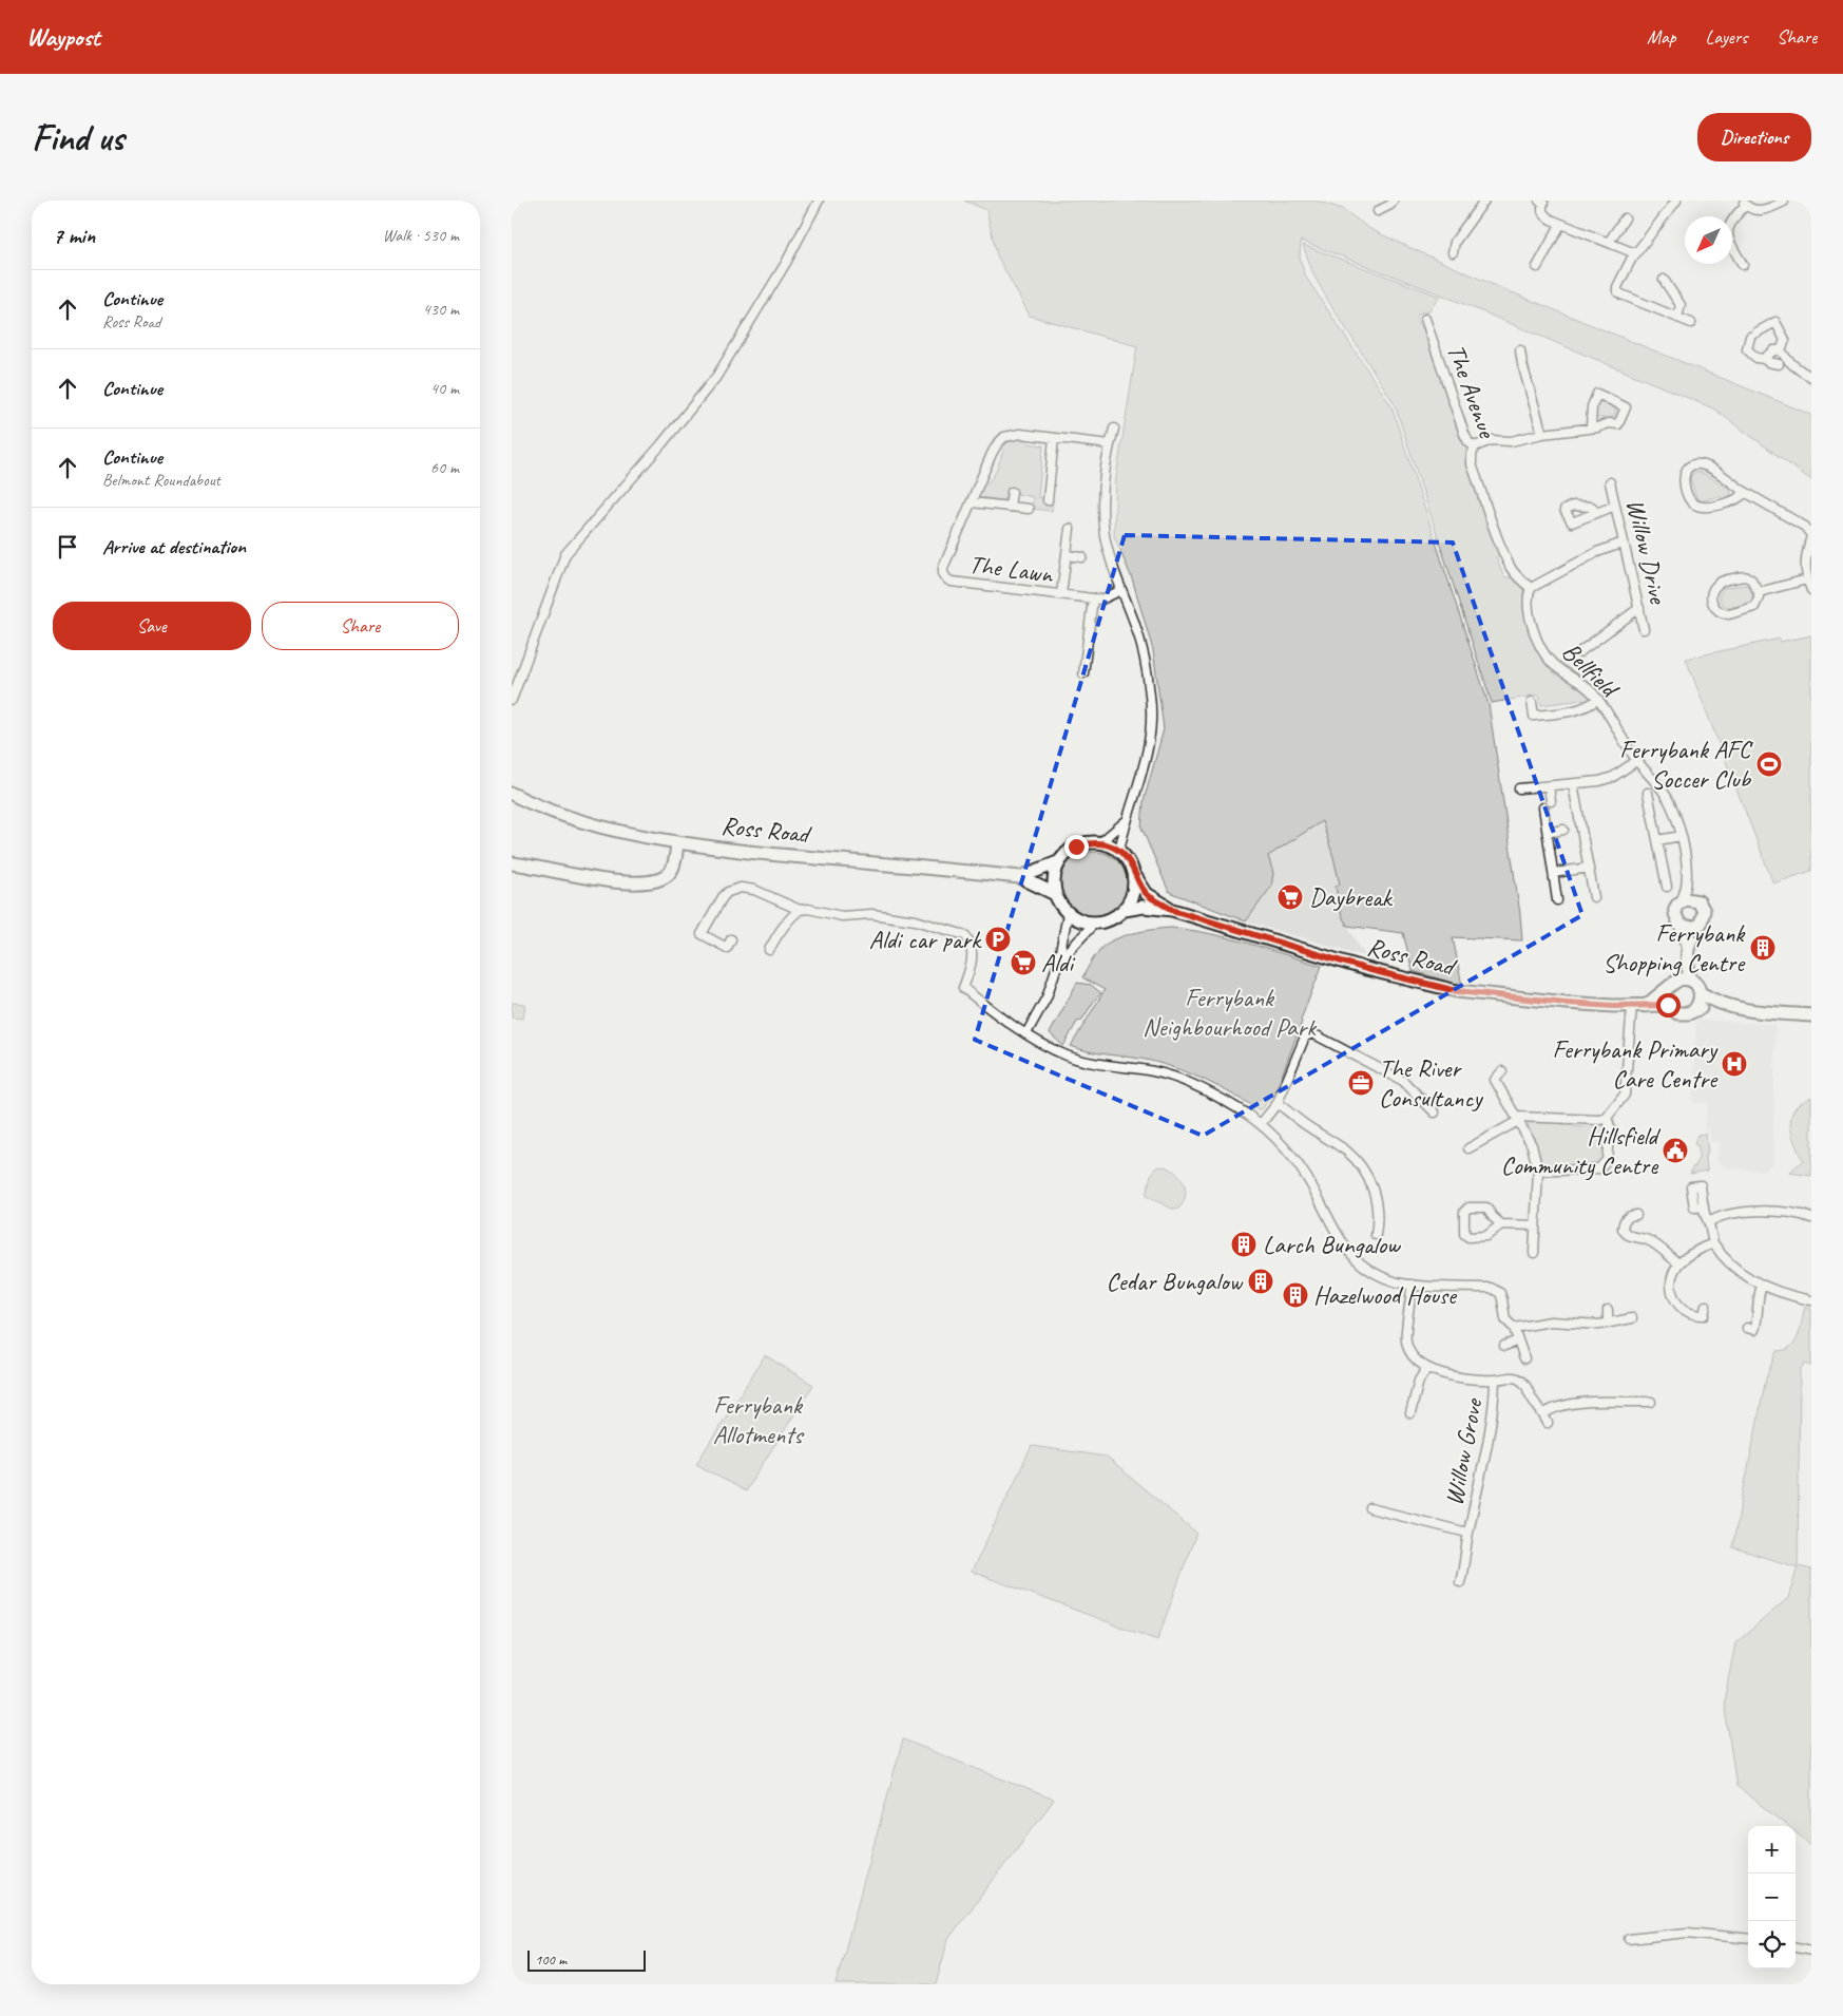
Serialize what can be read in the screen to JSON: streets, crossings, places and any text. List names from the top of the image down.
{
  "streets": {
    "main road": ["Ross Road"],
    "street": [
      "The Avenue",
      "Willow Drive",
      "The Lawn",
      "Bellfield",
      "Willow Grove"
    ]
  },
  "crossings": [
    ["The Avenue", "Bellfield"]
  ],
  "parks": ["Ferrybank Neighbourhood Park", "Ferrybank Allotments"],
  "places": {
    "sports": ["Ferrybank AFC Soccer Club"],
    "supermarket": ["Daybreak", "Aldi"],
    "parking": ["Aldi car park"],
    "building": [
      "Ferrybank Shopping Centre",
      "Larch Bungalow",
      "Cedar Bungalow",
      "Hazelwood House"
    ],
    "hospital": ["Ferrybank Primary Care Centre"],
    "office": ["The River Consultancy"],
    "public building": ["Hillsfield Community Centre"]
  },
  "scale_bar": "100 m",
  "north": "bottom left",
  "page": {
    "header": "Waypost",
    "nav": ["Map", "Layers", "Share"],
    "buttons": [
      "Directions",
      ["Save", "Share"]
    ],
    "title": "Find us",
    "heading": ["7 min", "Walk · 530 m"],
    "list": [
      ["Continue", "Ross Road", "430 m"],
      ["Continue", "40 m"],
      ["Continue", "Belmont Roundabout", "60 m"],
      "Arrive at destination"
    ],
    "map_buttons": ["+", "−"],
    "scale": "100 m"
  }
}
